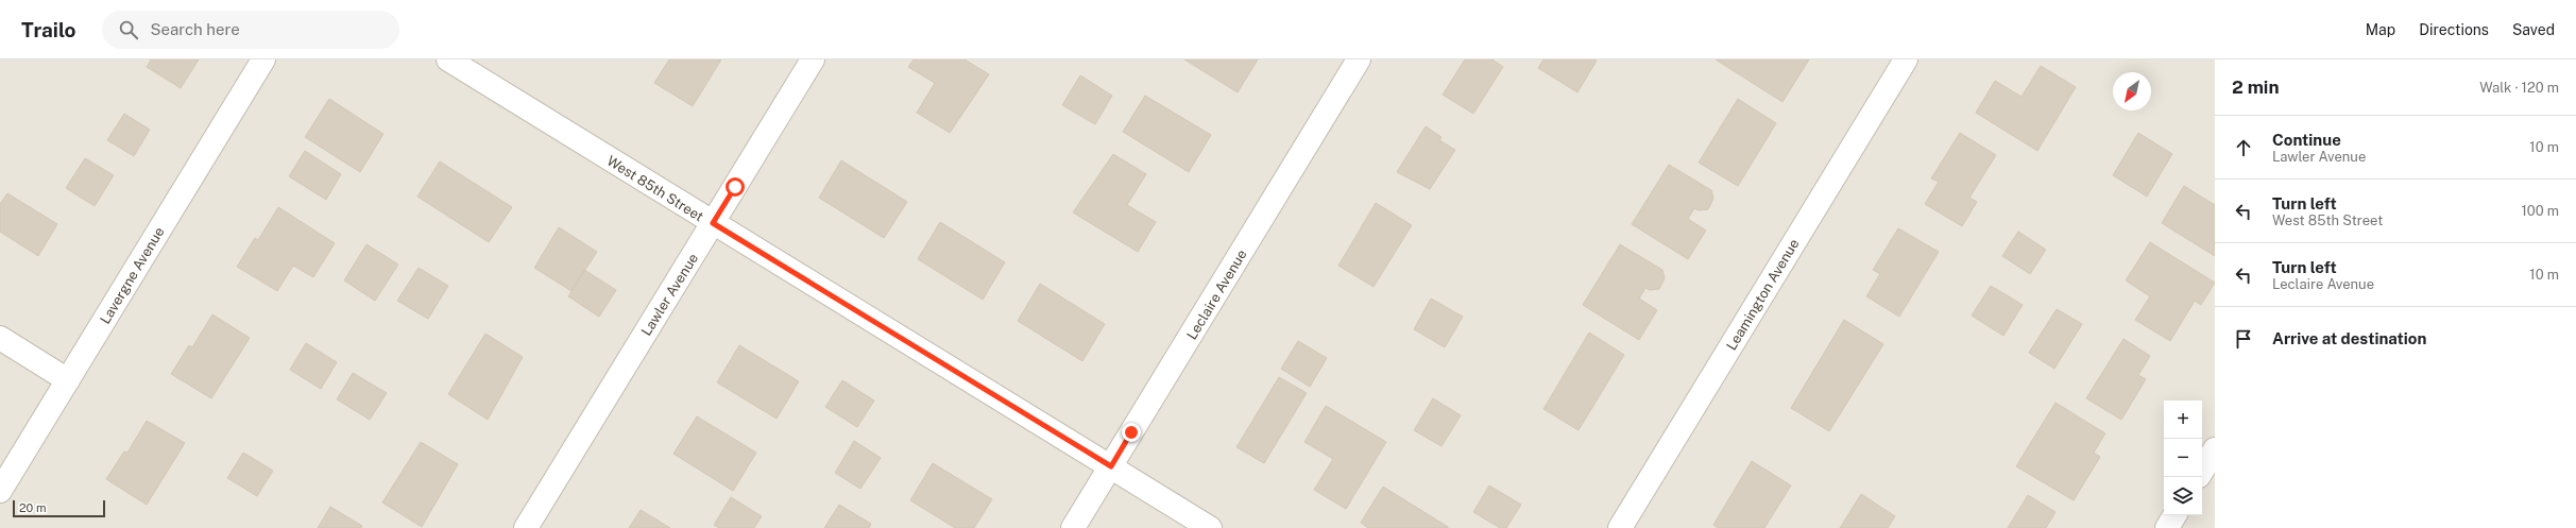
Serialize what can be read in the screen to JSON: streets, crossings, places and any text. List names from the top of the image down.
{
  "streets": {
    "street": [
      "West 85th Street",
      "Lavergne Avenue",
      "Lawler Avenue",
      "Leclaire Avenue",
      "Leamington Avenue"
    ]
  },
  "crossings": [
    ["West 85th Street", "Lawler Avenue"],
    ["West 85th Street", "Leclaire Avenue"]
  ],
  "scale_bar": "20 m",
  "north": "bottom left",
  "page": {
    "header": "Trailo",
    "search": "Search here",
    "nav": ["Map", "Directions", "Saved"],
    "heading": ["2 min", "Walk · 120 m"],
    "list": [
      ["Continue", "Lawler Avenue", "10 m"],
      ["Turn left", "West 85th Street", "100 m"],
      ["Turn left", "Leclaire Avenue", "10 m"],
      "Arrive at destination"
    ],
    "map_buttons": ["+", "−"],
    "scale": "20 m"
  }
}
